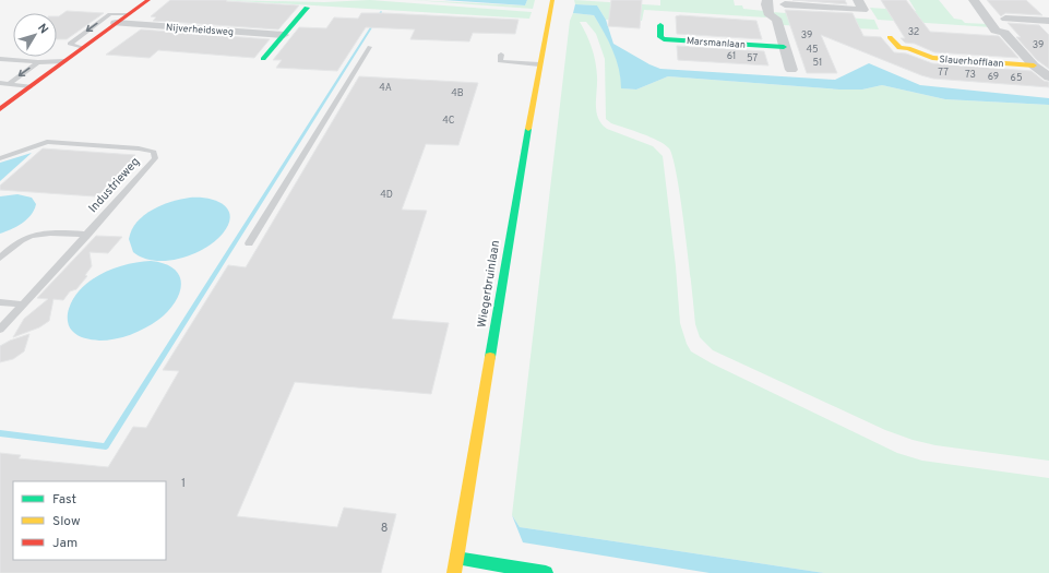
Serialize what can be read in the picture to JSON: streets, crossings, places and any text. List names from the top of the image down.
{
  "streets": {
    "street": [
      "Nijverheidsweg",
      "Marsmanlaan",
      "Slauerhofflaan",
      "Wiegerbruinlaan"
    ],
    "lane": ["Industrieweg"]
  },
  "house_numbers": [
    "32",
    "39",
    "39",
    "45",
    "61",
    "57",
    "51",
    "77",
    "73",
    "69",
    "65",
    "4A",
    "4B",
    "4C",
    "4D",
    "1",
    "8"
  ],
  "legend": ["Fast", "Slow", "Jam"],
  "north": "top right"
}
